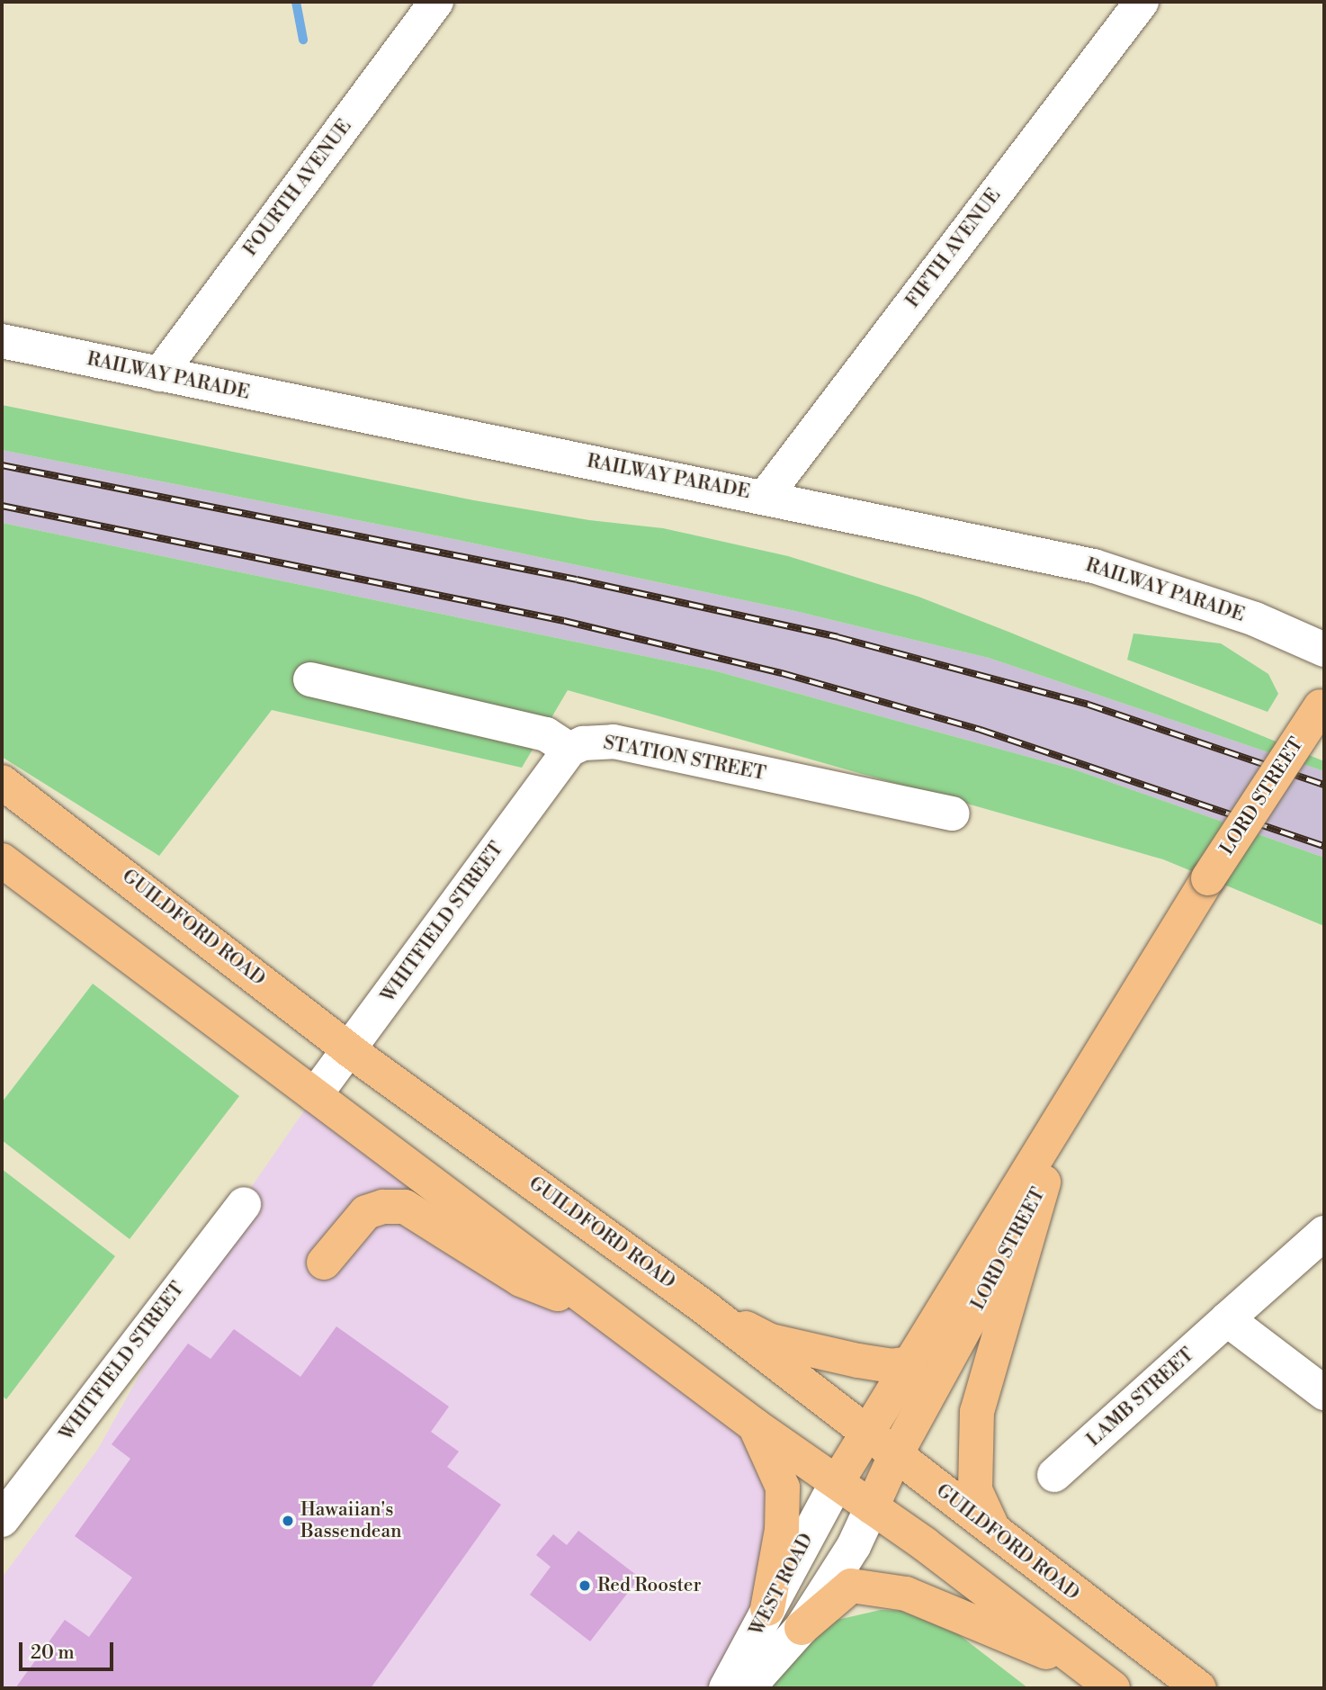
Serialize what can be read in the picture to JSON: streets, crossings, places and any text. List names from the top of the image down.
{
  "streets": {
    "main road": ["LORD STREET", "GUILDFORD ROAD"],
    "street": [
      "FOURTH AVENUE",
      "FIFTH AVENUE",
      "RAILWAY PARADE",
      "STATION STREET",
      "WHITFIELD STREET",
      "LAMB STREET",
      "WEST ROAD"
    ]
  },
  "crossings": [
    ["FOURTH AVENUE", "RAILWAY PARADE"],
    ["FIFTH AVENUE", "RAILWAY PARADE"],
    ["STATION STREET", "WHITFIELD STREET"],
    ["LORD STREET", "GUILDFORD ROAD"],
    ["LORD STREET", "WEST ROAD"],
    ["WHITFIELD STREET", "GUILDFORD ROAD"]
  ],
  "places": ["Hawaiian's Bassendean", "Red Rooster"],
  "scale_bar": "20 m"
}
